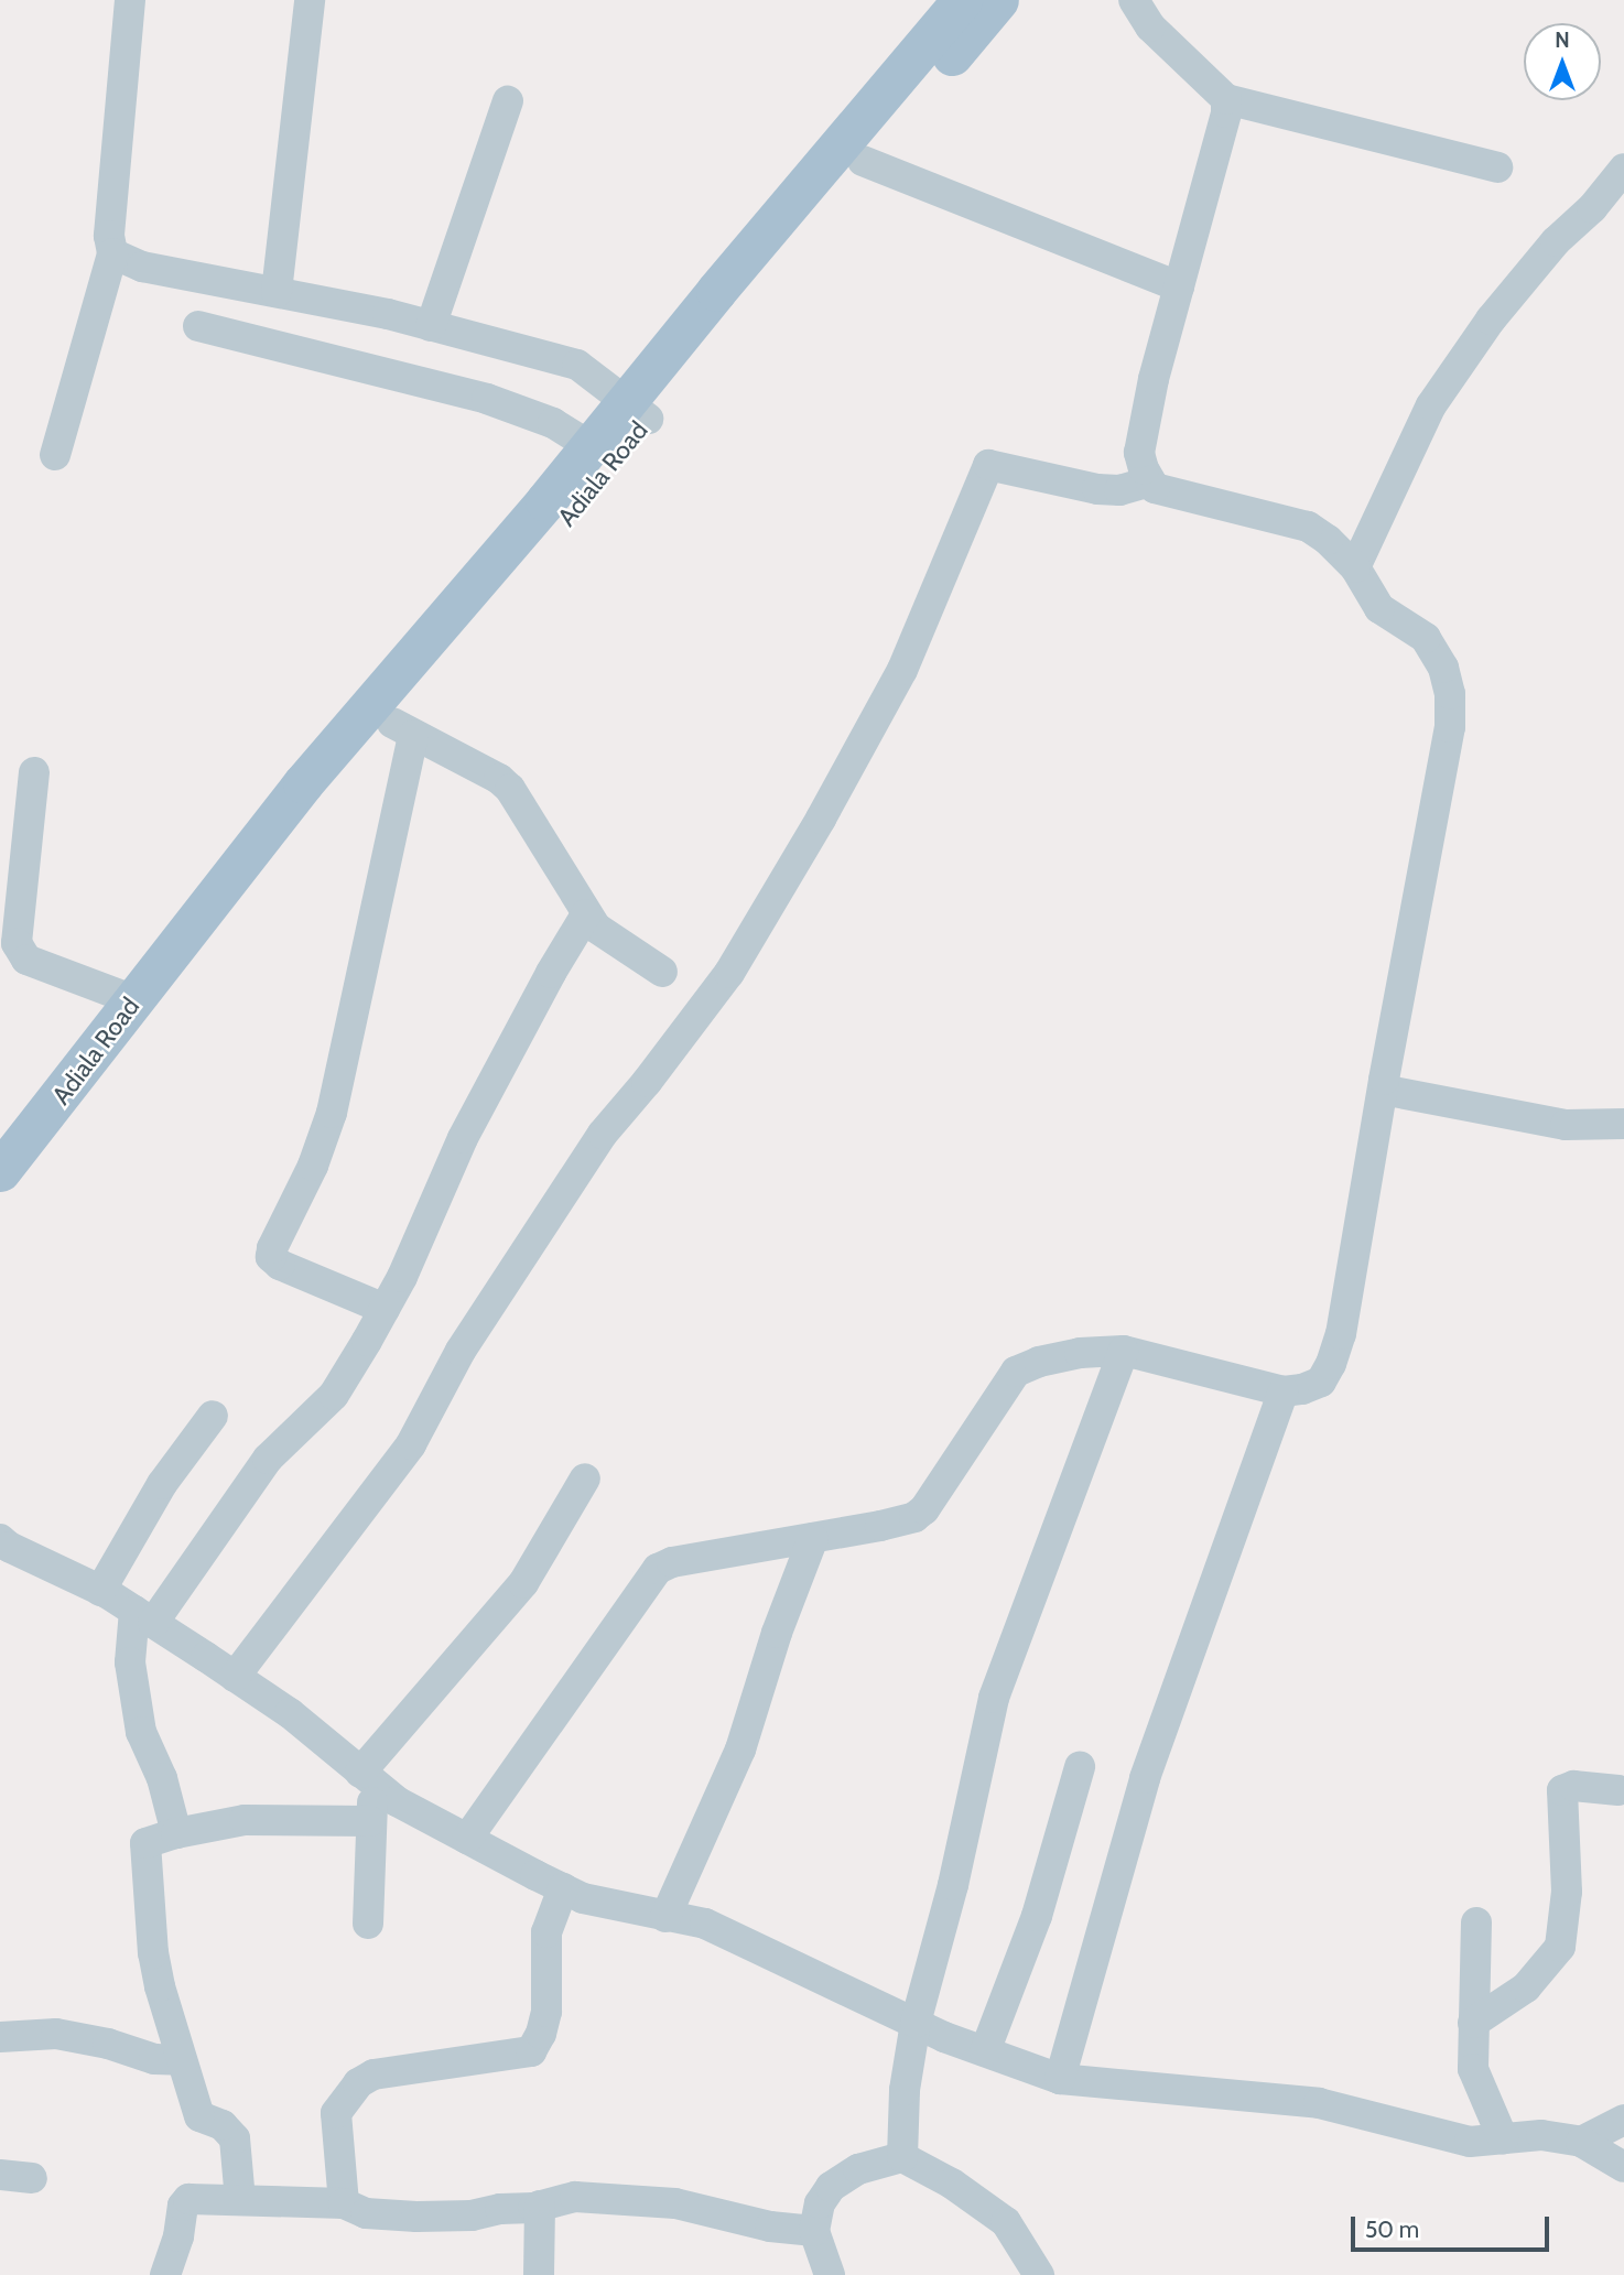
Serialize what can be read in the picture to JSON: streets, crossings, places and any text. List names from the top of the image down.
{
  "streets": {
    "main road": ["Adiala Road"]
  },
  "scale_bar": "50 m",
  "north": "top"
}
